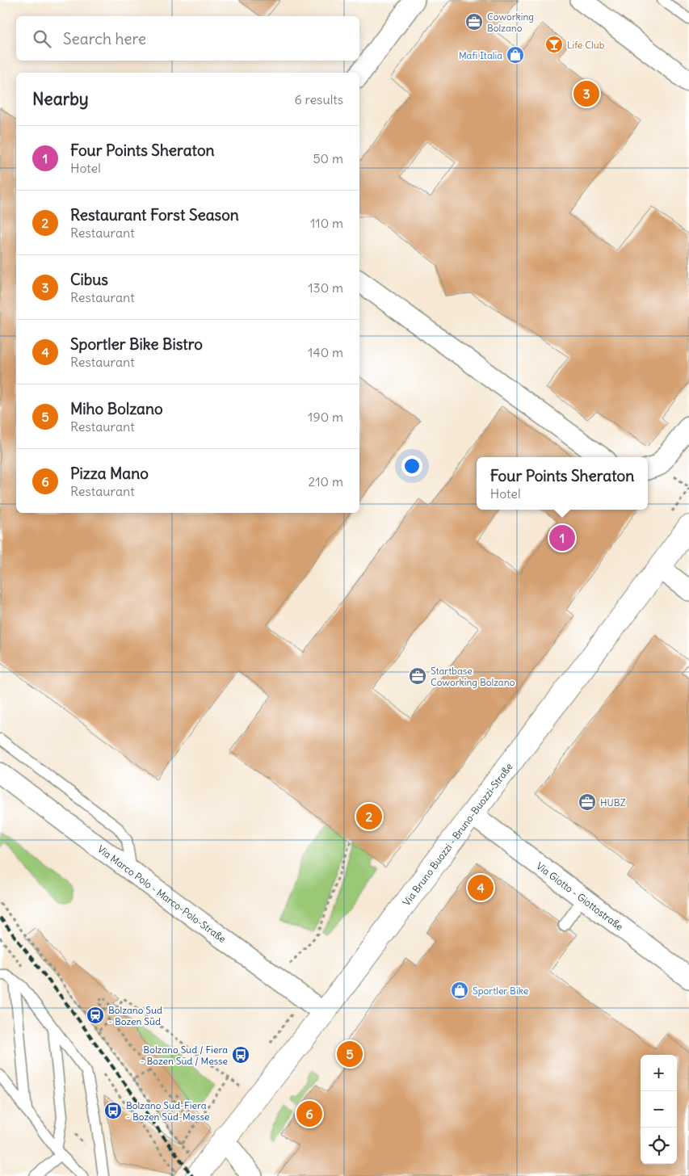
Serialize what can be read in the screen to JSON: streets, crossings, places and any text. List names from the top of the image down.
{
  "streets": {
    "main road": ["Via Bruno Buozzi - Bruno-Buozzi-Straße"],
    "street": ["Via Marco Polo - Marco-Polo-Straße", "Via Giotto - Giottostraße"]
  },
  "crossings": [
    ["Via Bruno Buozzi - Bruno-Buozzi-Straße", "Via Marco Polo - Marco-Polo-Straße"],
    ["Via Bruno Buozzi - Bruno-Buozzi-Straße", "Via Giotto - Giottostraße"]
  ],
  "places": {
    "office": ["Coworking Bolzano", "Startbase Coworking Bolzano", "HUBZ"],
    "bar": ["Life Club"],
    "shop": ["Mafi Italia", "Sportler Bike"],
    "station": ["Bolzano Sud - Bozen Süd"],
    "bus stop": ["Bolzano Sud / Fiera - Bozen Süd / Messe", "Bolzano Sud-Fiera - Bozen Süd-Messe"]
  },
  "page": {
    "search": "Search here",
    "heading": ["Nearby", "6 results"],
    "pins": [
      "3",
      "1",
      "2",
      "4",
      "5",
      "6"
    ],
    "list": [
      {
        "mark": "1",
        "name": "Four Points Sheraton",
        "note": "Hotel",
        "value": "50 m"
      },
      {
        "mark": "2",
        "name": "Restaurant Forst Season",
        "note": "Restaurant",
        "value": "110 m"
      },
      {
        "mark": "3",
        "name": "Cibus",
        "note": "Restaurant",
        "value": "130 m"
      },
      {
        "mark": "4",
        "name": "Sportler Bike Bistro",
        "note": "Restaurant",
        "value": "140 m"
      },
      {
        "mark": "5",
        "name": "Miho Bolzano",
        "note": "Restaurant",
        "value": "190 m"
      },
      {
        "mark": "6",
        "name": "Pizza Mano",
        "note": "Restaurant",
        "value": "210 m"
      }
    ],
    "popup": ["Four Points Sheraton", "Hotel"],
    "map_buttons": ["+", "−"]
  }
}
